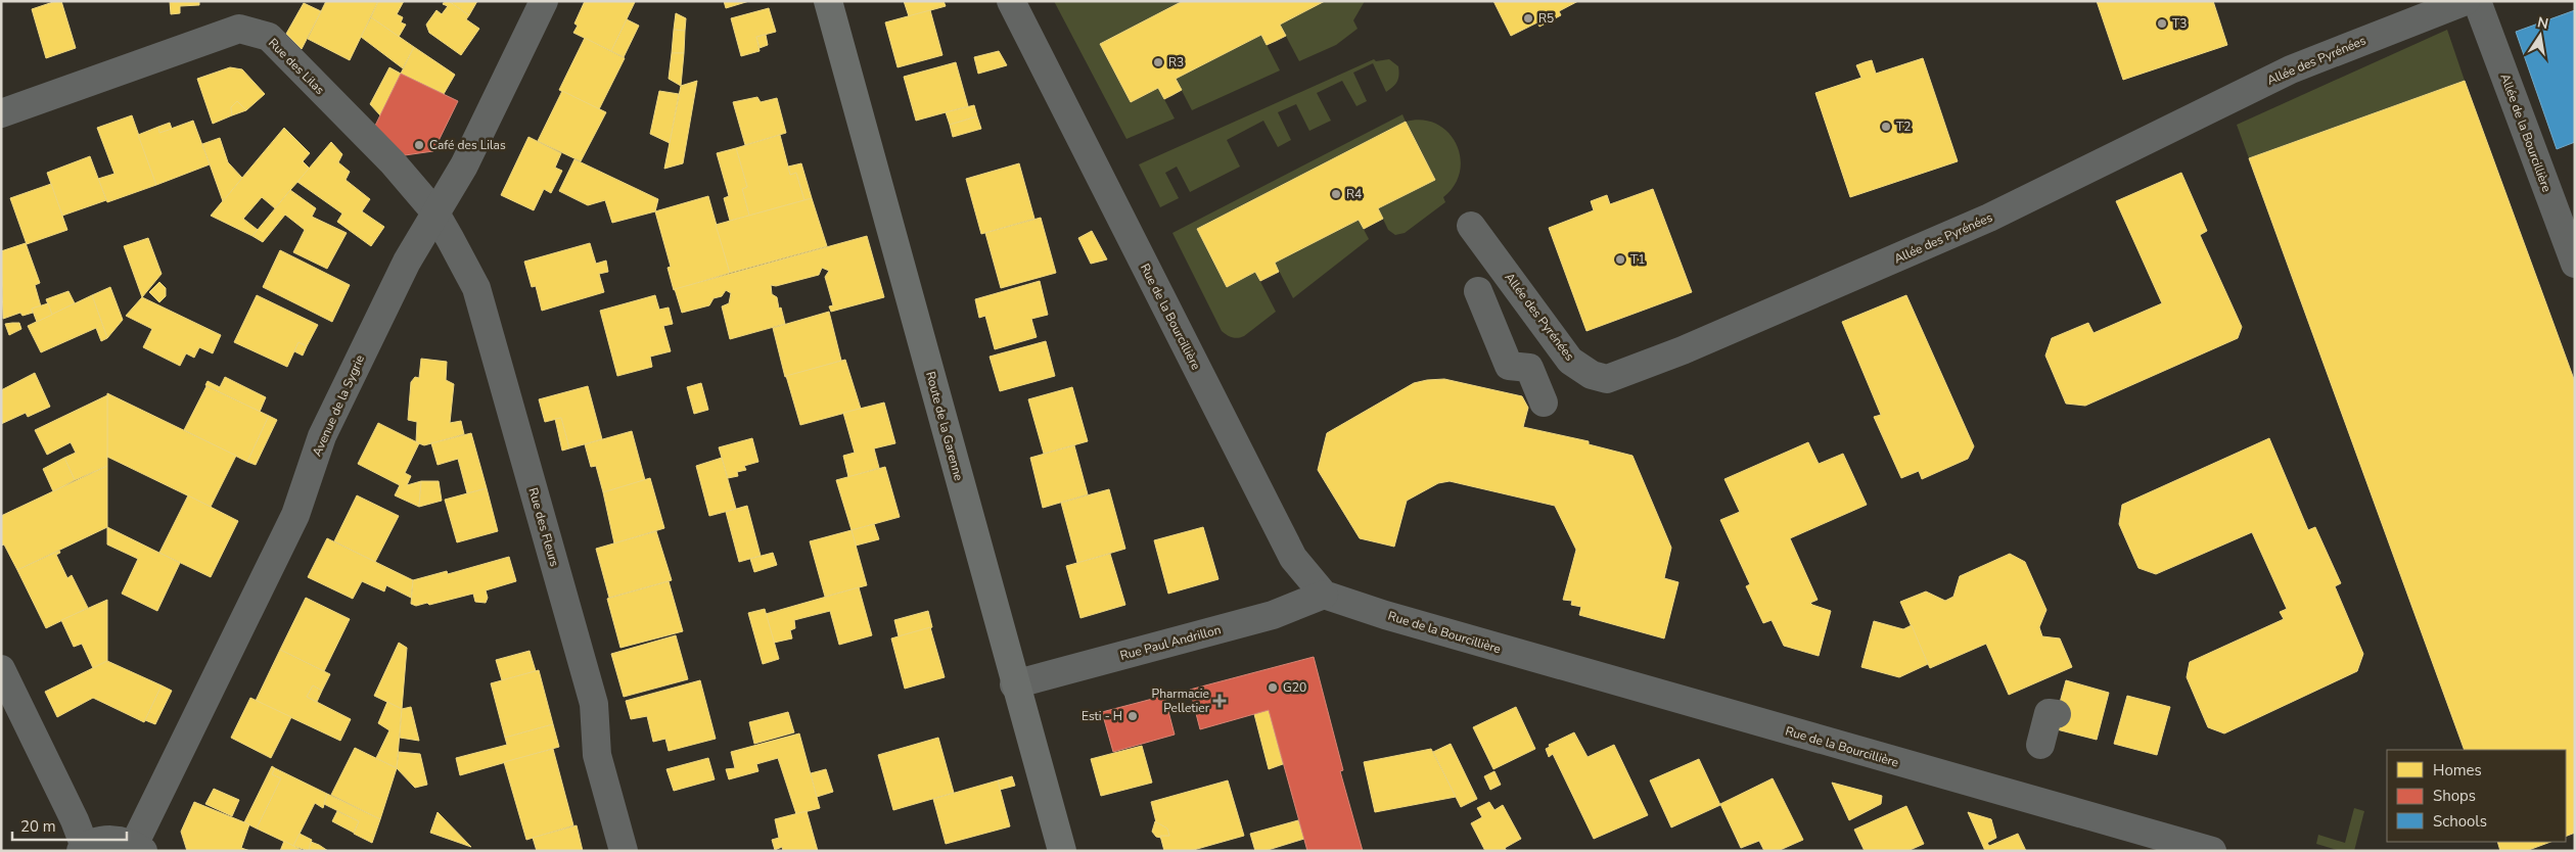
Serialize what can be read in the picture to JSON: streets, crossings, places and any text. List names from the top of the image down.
{
  "streets": {
    "main road": ["Route de la Garenne"],
    "street": [
      "Allée des Pyrénées",
      "Rue des Lilas",
      "Allée de la Bourcillière",
      "Rue de la Bourcillière",
      "Avenue de la Sygrie",
      "Rue des Fleurs",
      "Rue Paul Andrillon"
    ]
  },
  "crossings": [
    ["Rue des Lilas", "Avenue de la Sygrie"],
    ["Rue des Lilas", "Rue des Fleurs"],
    ["Rue de la Bourcillière", "Rue Paul Andrillon"],
    ["Avenue de la Sygrie", "Rue des Fleurs"],
    ["Route de la Garenne", "Rue Paul Andrillon"]
  ],
  "places": {
    "other": [
      "R5",
      "T3",
      "R3",
      "T2",
      "Café des Lilas",
      "R4",
      "T1",
      "G20",
      "Esti - H"
    ],
    "health": ["Pharmacie Pelletier"]
  },
  "legend": ["Homes", "Shops", "Schools"],
  "scale_bar": "20 m",
  "north": "top"
}
